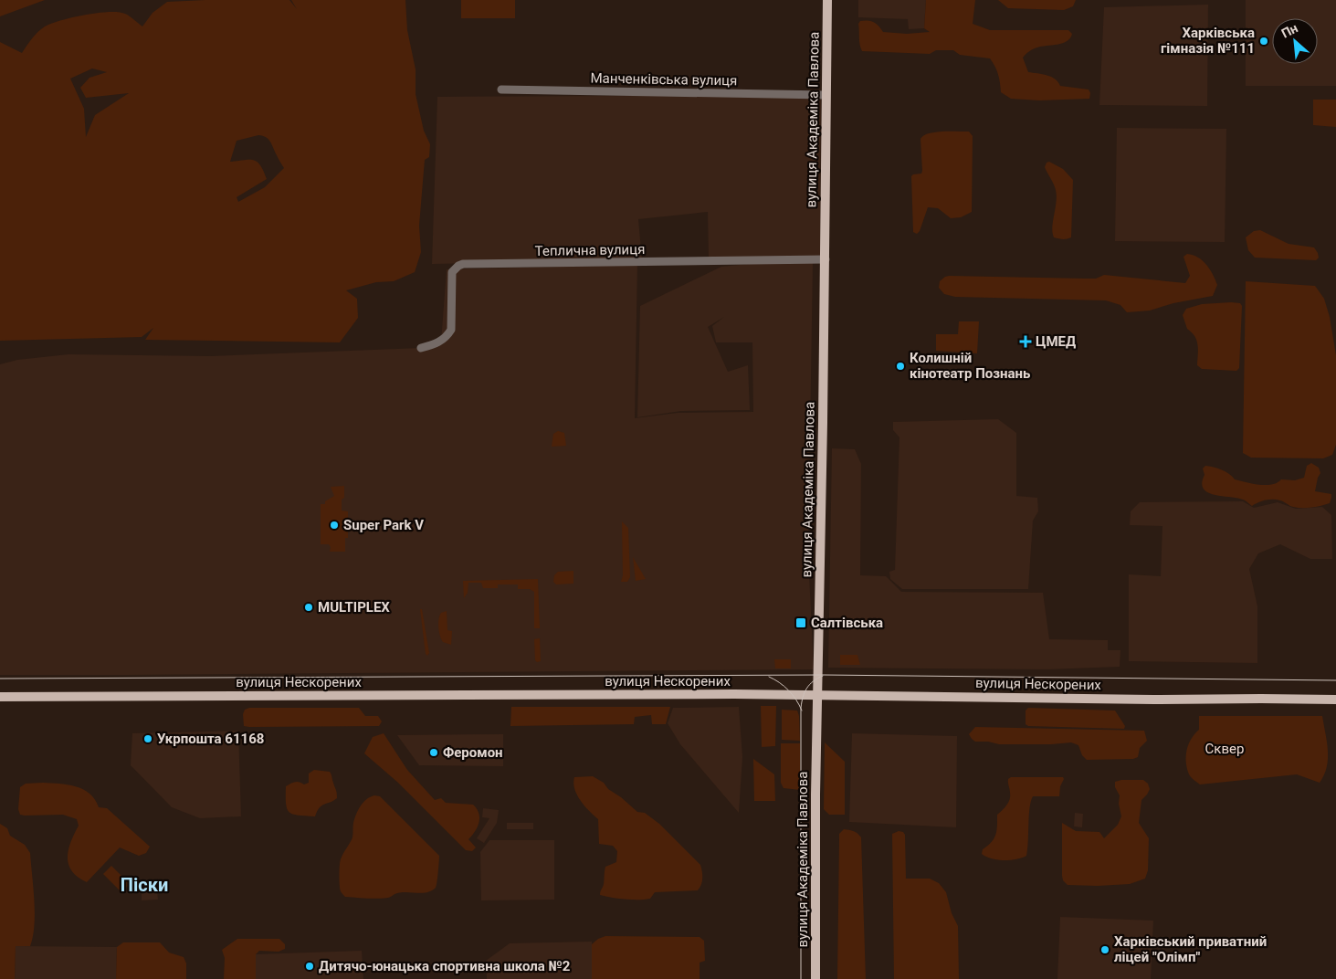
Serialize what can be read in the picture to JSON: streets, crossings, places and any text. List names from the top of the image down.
{
  "streets": {
    "main road": ["вулиця Академіка Павлова", "вулиця Нескорених"],
    "street": ["Манченківська вулиця", "Теплична вулиця"]
  },
  "crossings": [
    ["Манченківська вулиця", "вулиця Академіка Павлова"],
    ["вулиця Академіка Павлова", "Теплична вулиця"],
    ["вулиця Академіка Павлова", "вулиця Нескорених"]
  ],
  "districts": ["Піски"],
  "parks": ["Сквер"],
  "places": {
    "other": [
      "Харківська гімназія №111",
      "Колишній кінотеатр Познань",
      "Super Park V",
      "MULTIPLEX",
      "Укрпошта 61168",
      "Феромон",
      "Харківський приватний ліцей \"Олімп\"",
      "Дитячо-юнацька спортивна школа №2"
    ],
    "health": ["ЦМЕД"],
    "transit": ["Салтівська"]
  },
  "north": "top left"
}
